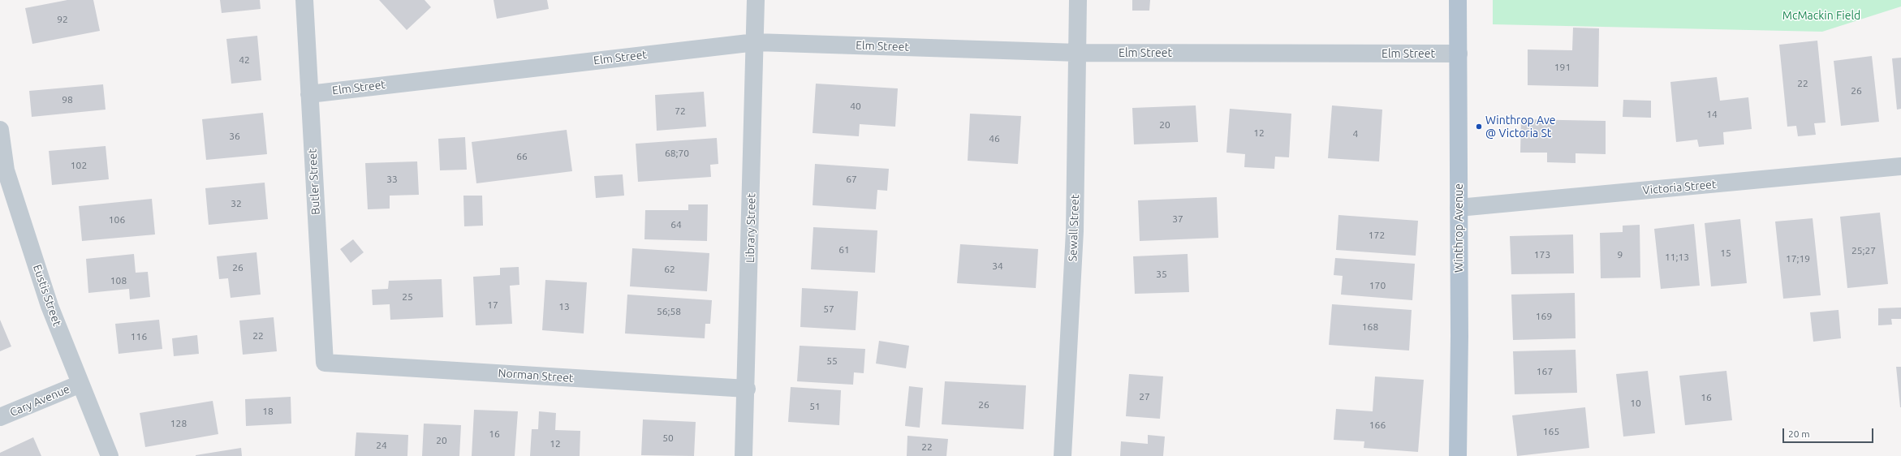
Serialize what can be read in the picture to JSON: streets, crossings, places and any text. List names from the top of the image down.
{
  "streets": {
    "main road": ["Winthrop Avenue"],
    "street": [
      "Elm Street",
      "Butler Street",
      "Victoria Street",
      "Library Street",
      "Sewall Street",
      "Eustis Street",
      "Norman Street",
      "Cary Avenue"
    ]
  },
  "crossings": [
    ["Elm Street", "Butler Street"],
    ["Elm Street", "Library Street"],
    ["Elm Street", "Sewall Street"],
    ["Elm Street", "Winthrop Avenue"],
    ["Butler Street", "Norman Street"],
    ["Victoria Street", "Winthrop Avenue"],
    ["Library Street", "Norman Street"],
    ["Eustis Street", "Cary Avenue"]
  ],
  "parks": ["McMackin Field"],
  "places": ["Winthrop Ave @ Victoria St"],
  "house_numbers": [
    "92",
    "42",
    "191",
    "22",
    "26",
    "98",
    "40",
    "72",
    "14",
    "20",
    "12",
    "4",
    "36",
    "46",
    "68;70",
    "66",
    "102",
    "33",
    "67",
    "32",
    "37",
    "106",
    "64",
    "172",
    "61",
    "25;27",
    "15",
    "173",
    "9",
    "11;13",
    "17;19",
    "34",
    "26",
    "62",
    "35",
    "108",
    "170",
    "25",
    "17",
    "13",
    "57",
    "56;58",
    "169",
    "168",
    "22",
    "116",
    "55",
    "167",
    "27",
    "16",
    "10",
    "26",
    "51",
    "18",
    "128",
    "166",
    "165",
    "16",
    "50",
    "20",
    "12",
    "24",
    "22"
  ],
  "scale_bar": "20 m"
}
